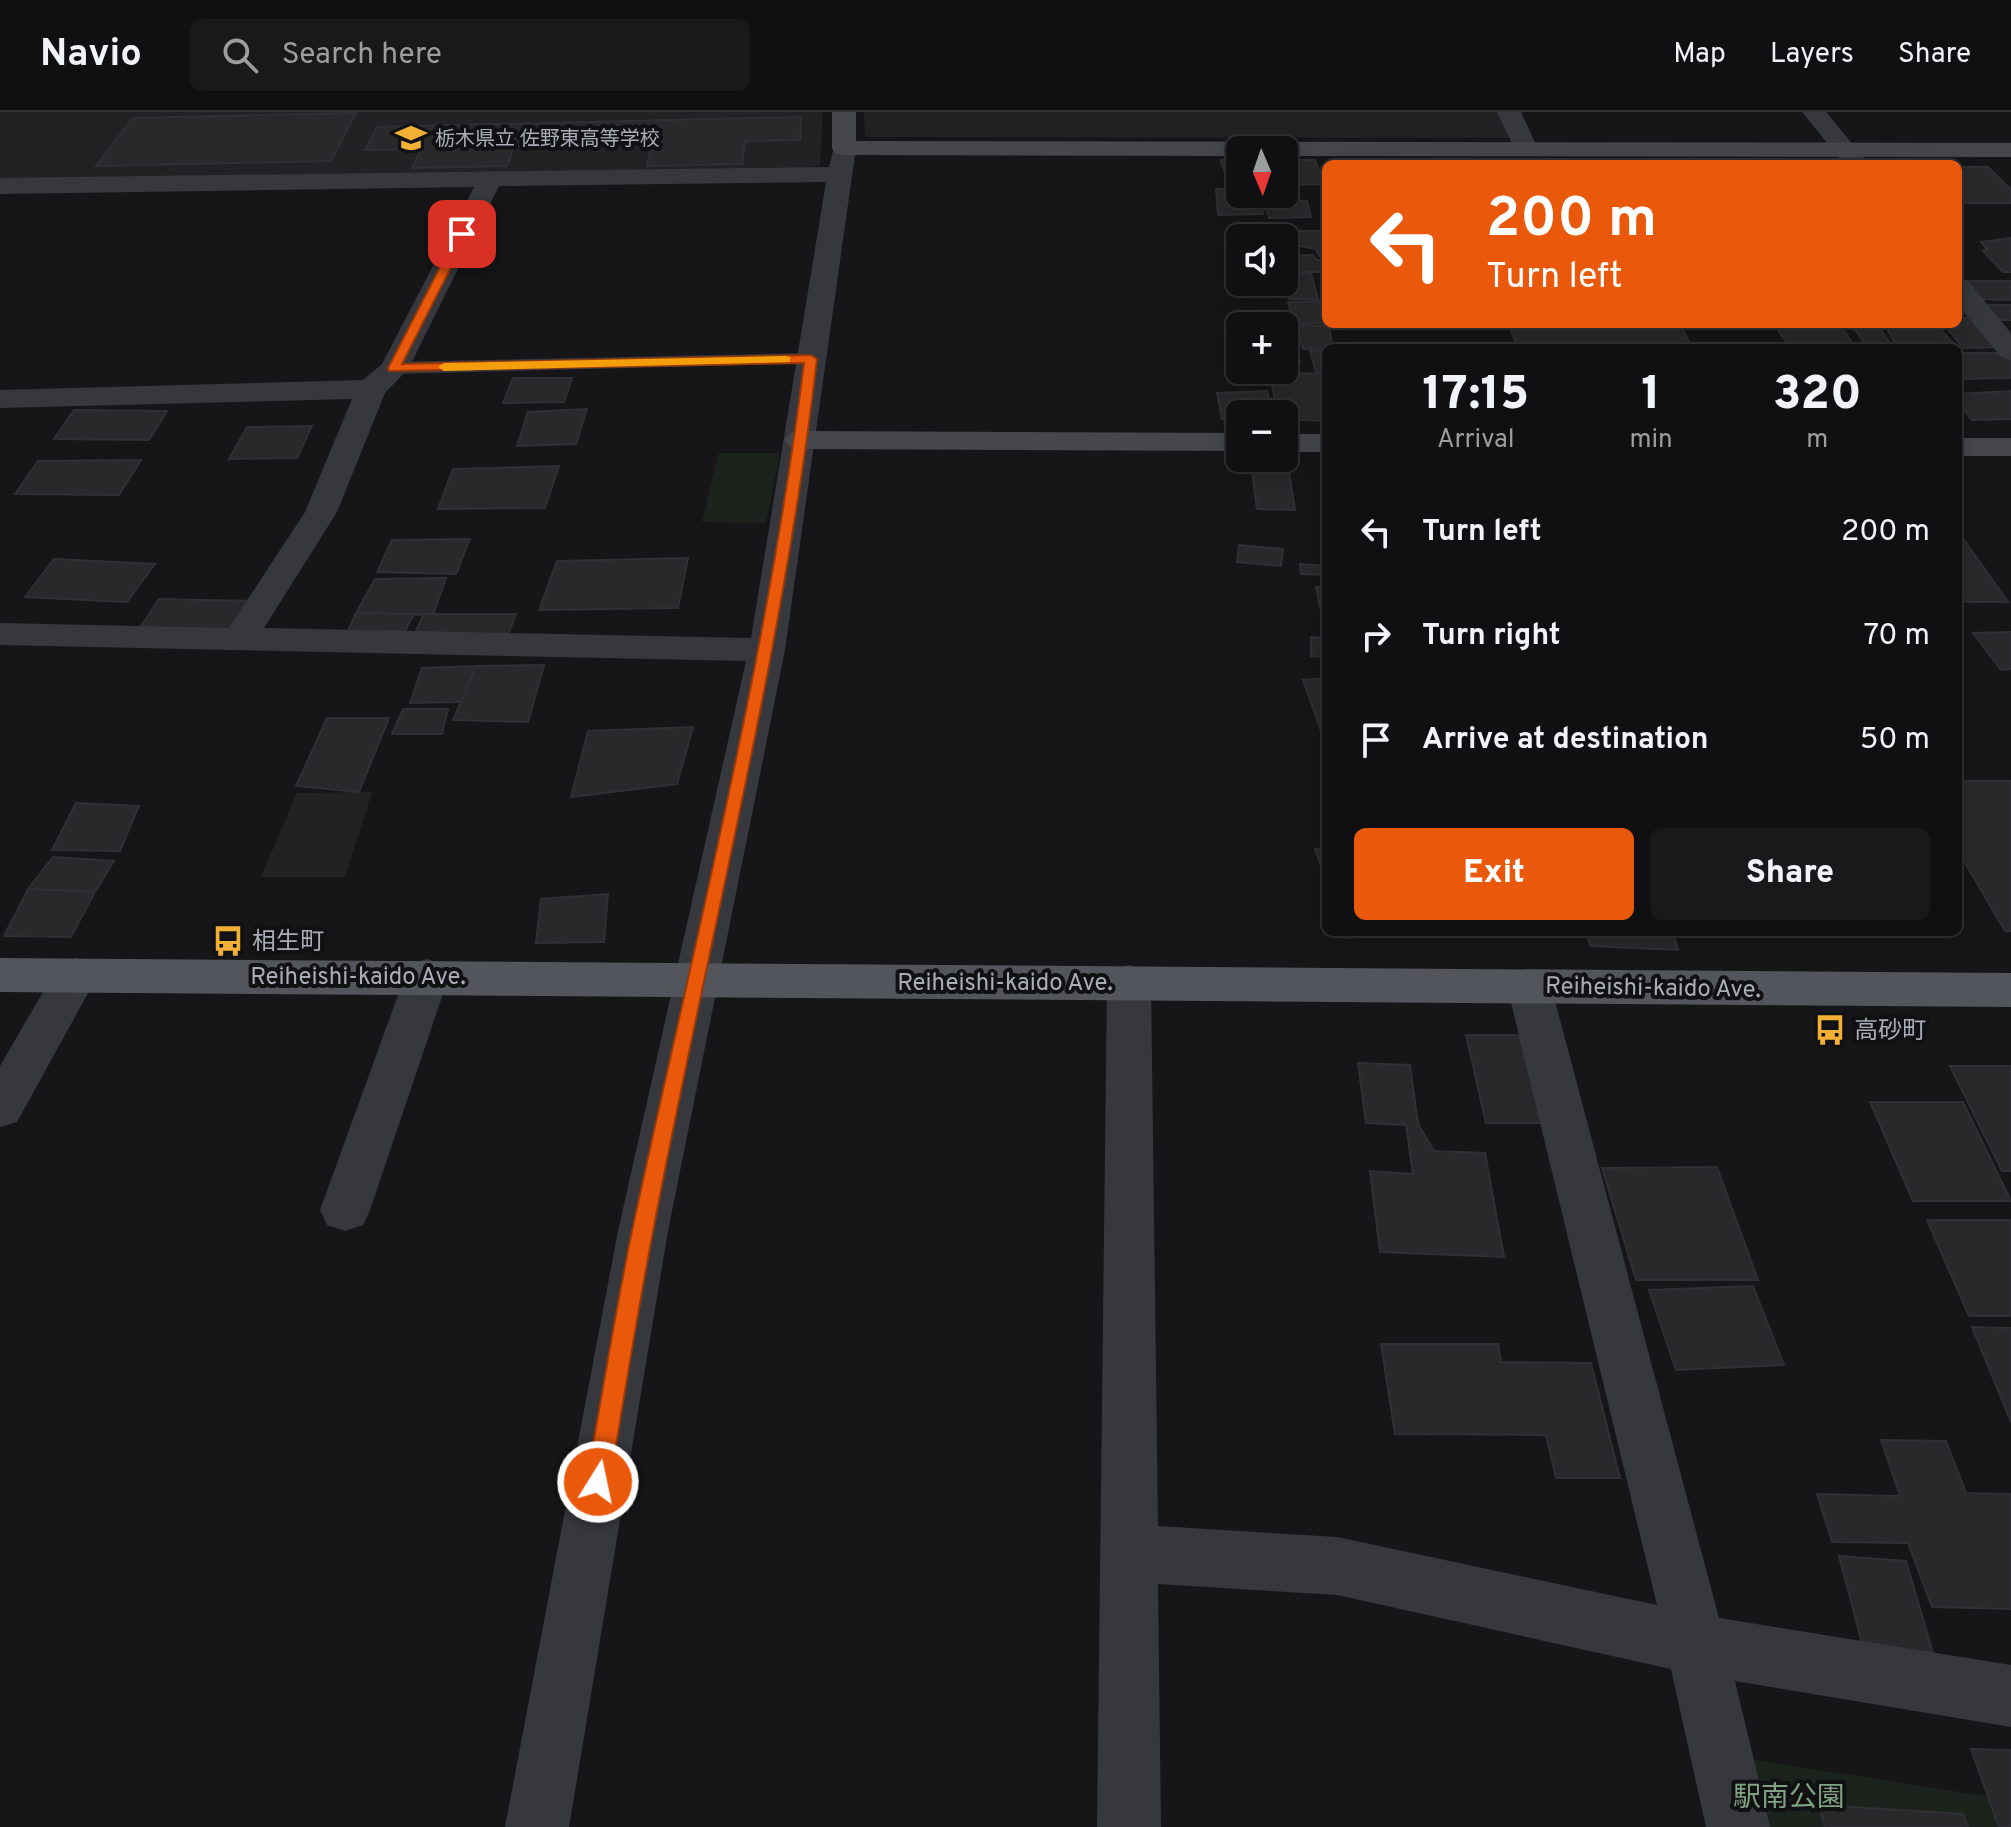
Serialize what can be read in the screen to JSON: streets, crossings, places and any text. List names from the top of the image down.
{
  "streets": {
    "main road": ["Reiheishi-kaido Ave."]
  },
  "parks": ["駅南公園"],
  "places": {
    "school or university": ["栃木県立 佐野東高等学校"],
    "bus stop": ["相生町", "高砂町"]
  },
  "north": "bottom",
  "page": {
    "header": "Navio",
    "search": "Search here",
    "nav": ["Map", "Layers", "Share"],
    "map_buttons": ["+", "−"],
    "turn": ["200 m", "Turn left"],
    "eta": [
      "17:15",
      "Arrival",
      "1",
      "min",
      "320",
      "m"
    ],
    "list": [
      {
        "name": "Turn left",
        "value": "200 m"
      },
      {
        "name": "Turn right",
        "value": "70 m"
      },
      {
        "name": "Arrive at destination",
        "value": "50 m"
      }
    ],
    "buttons": ["Exit", "Share"]
  }
}
